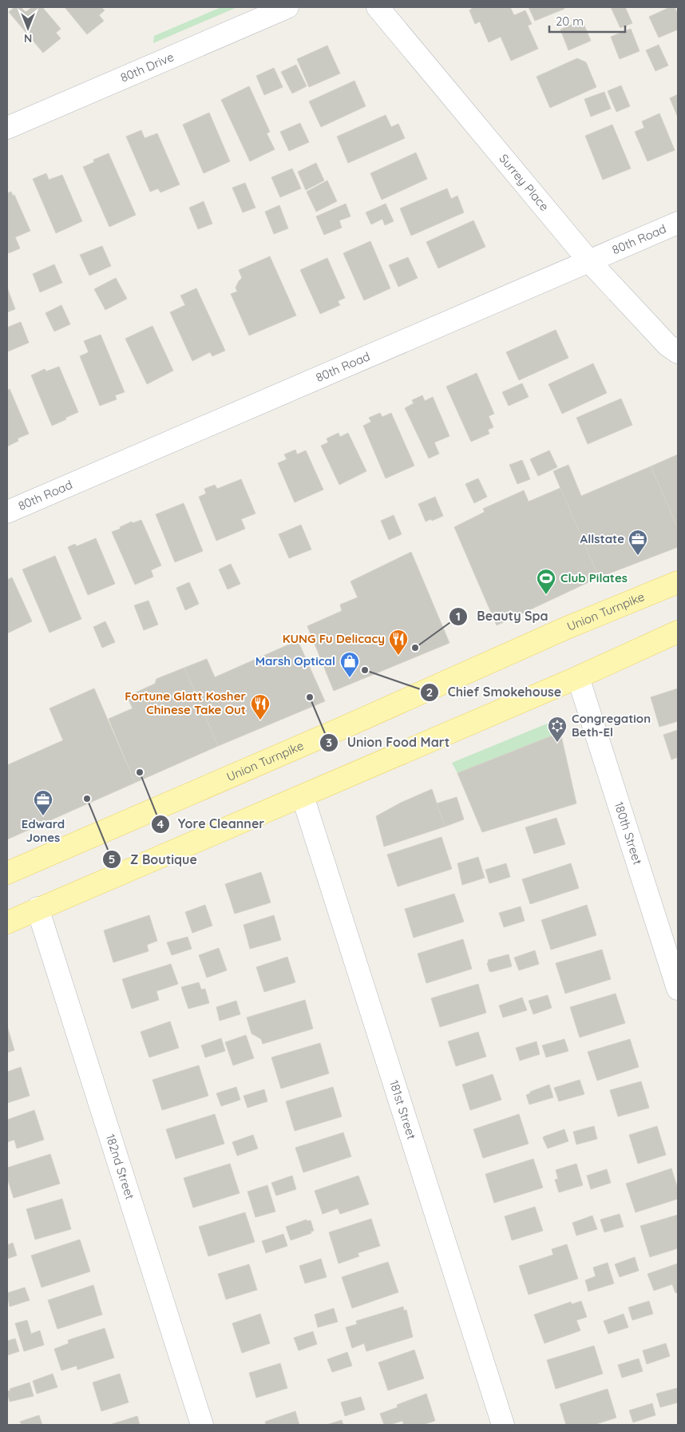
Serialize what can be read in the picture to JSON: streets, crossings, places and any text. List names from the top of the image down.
{
  "streets": {
    "main road": ["Union Turnpike"],
    "street": [
      "80th Drive",
      "Surrey Place",
      "80th Road",
      "180th Street",
      "181st Street",
      "182nd Street"
    ]
  },
  "crossings": [
    ["Surrey Place", "80th Road"]
  ],
  "places": {
    "office": ["Allstate", "Edward Jones"],
    "sports": ["Club Pilates"],
    "other": [
      "Beauty Spa",
      "Chief Smokehouse",
      "Union Food Mart",
      "Yore Cleanner",
      "Z Boutique"
    ],
    "restaurant": ["KUNG Fu Delicacy", "Fortune Glatt Kosher Chinese Take Out"],
    "shop": ["Marsh Optical"],
    "synagogue": ["Congregation Beth-El"]
  },
  "scale_bar": "20 m",
  "north": "bottom"
}
